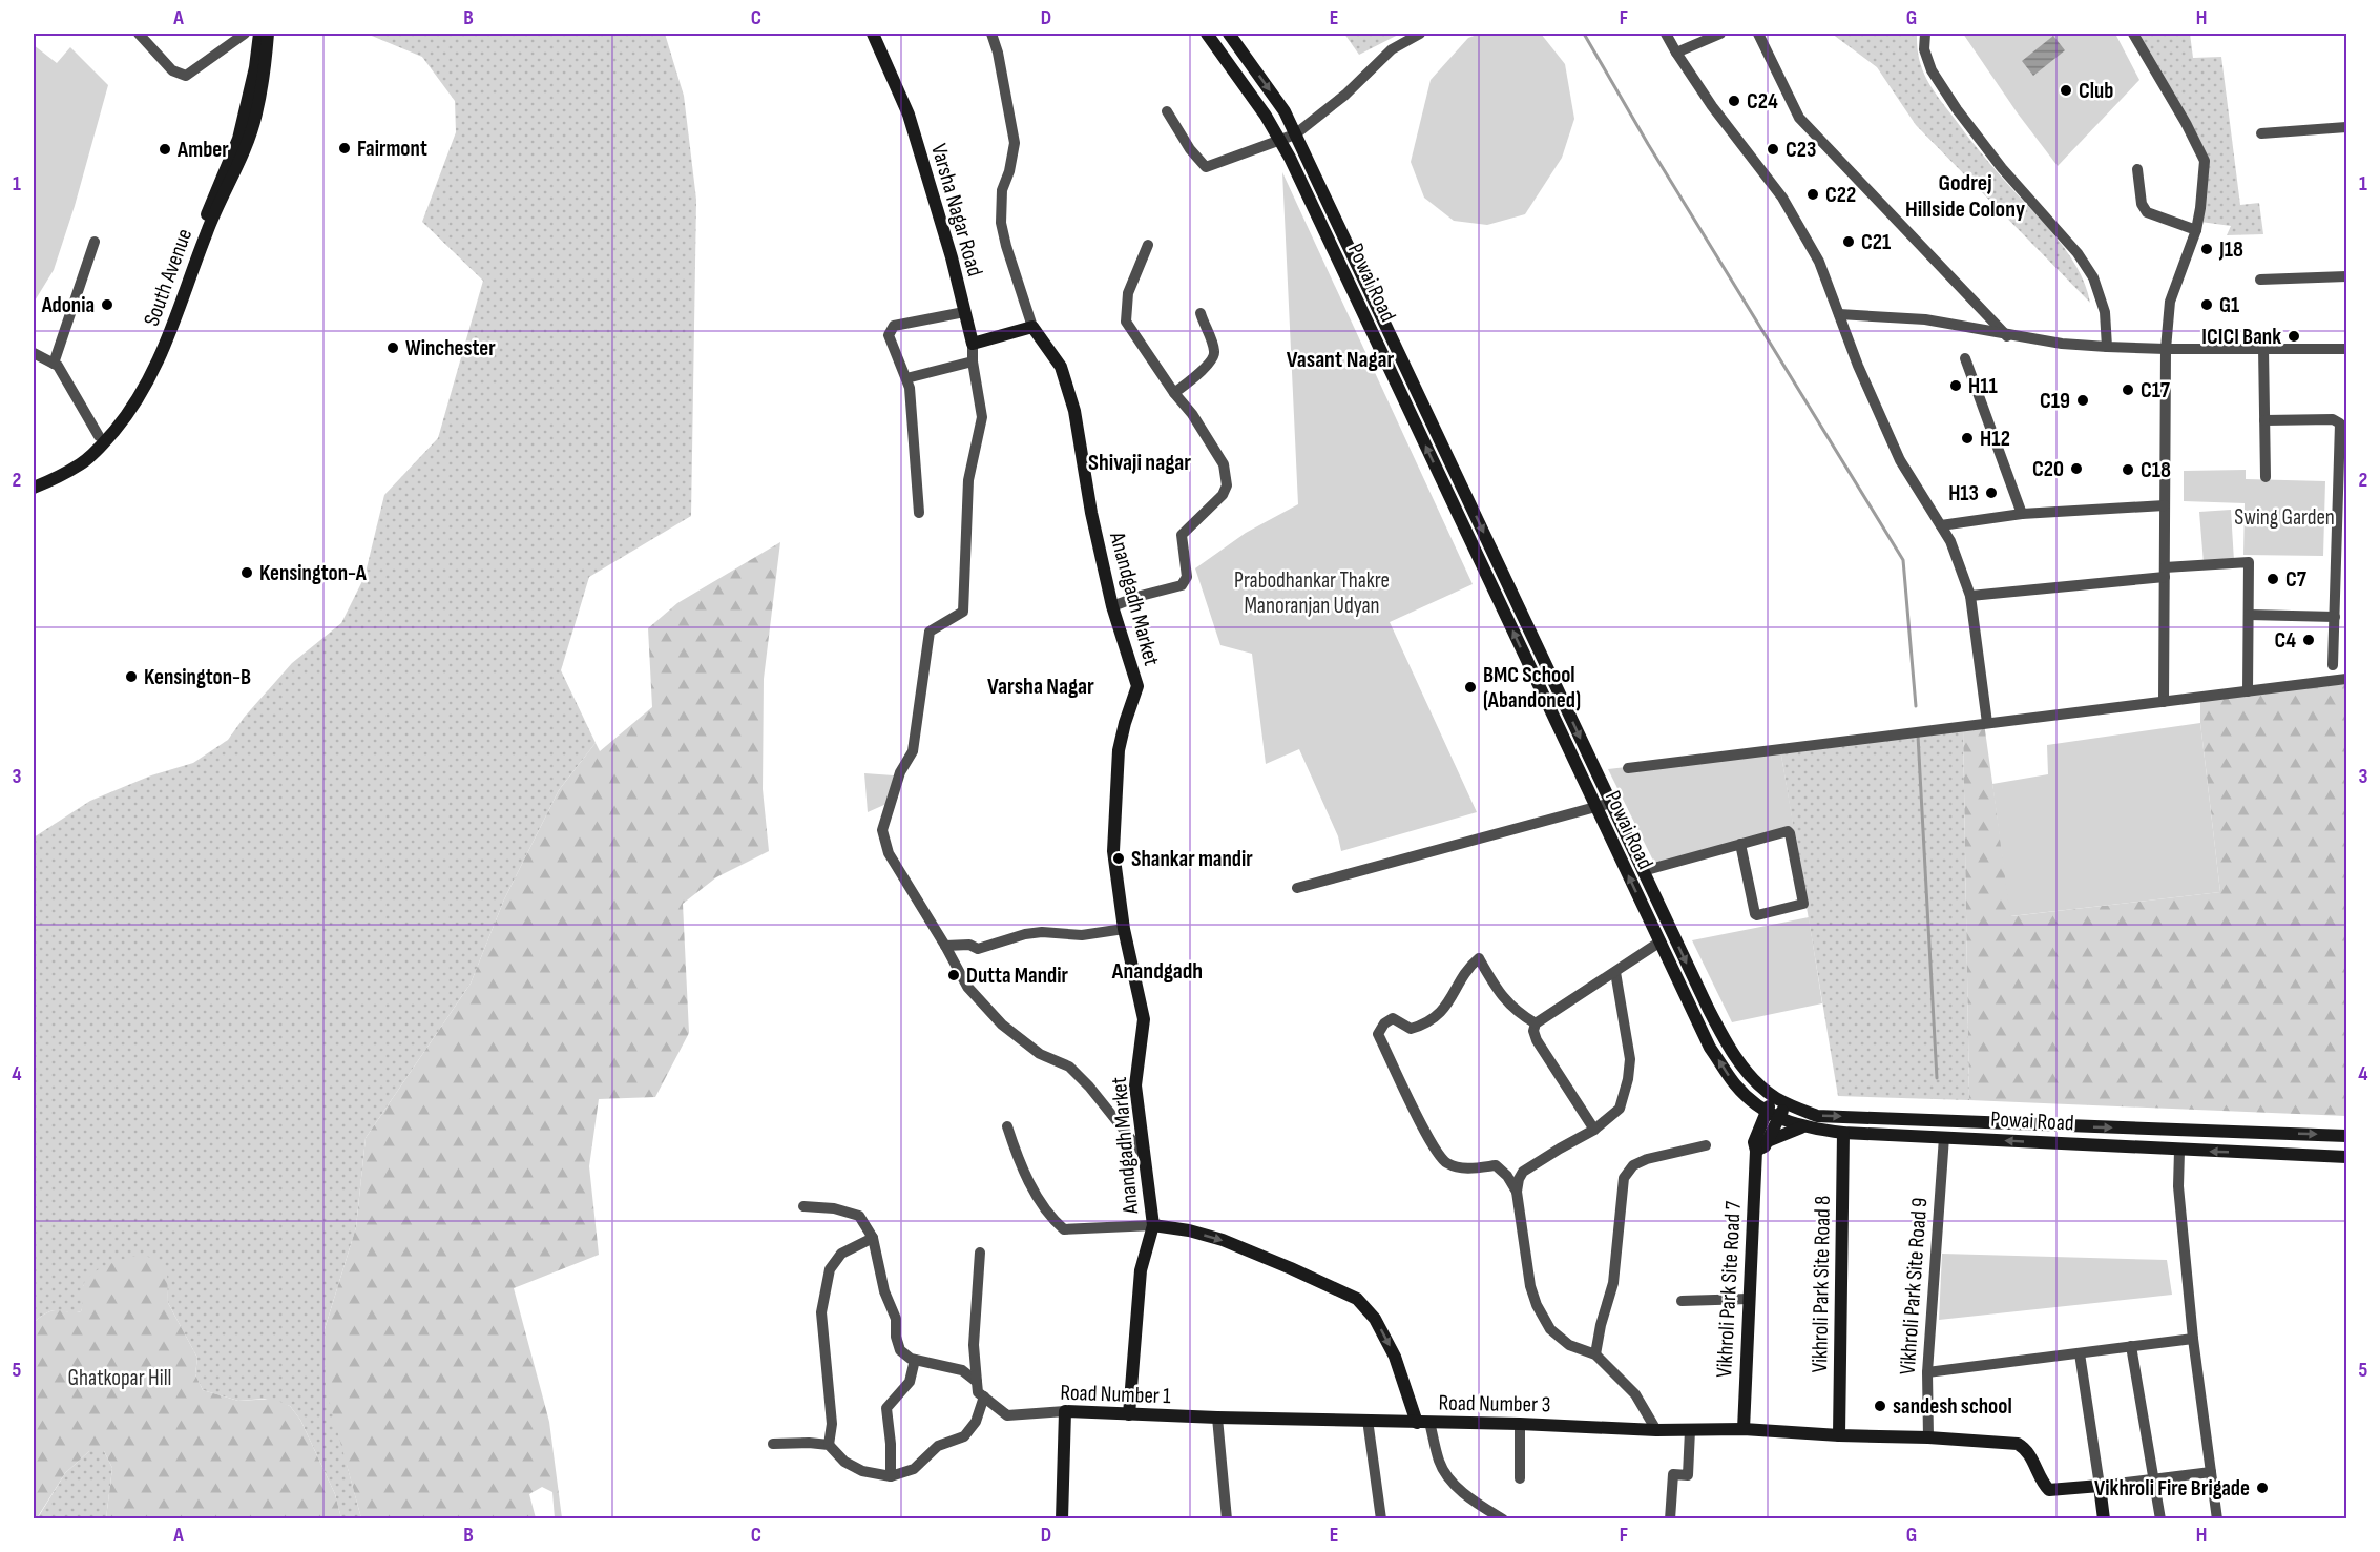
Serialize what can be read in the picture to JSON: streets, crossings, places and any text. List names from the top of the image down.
{
  "streets": {
    "street": [
      "Varsha Nagar Road",
      "South Avenue",
      "Powai Road",
      "Anandgadh Market",
      "Vikhroli Park Site Road 8",
      "Vikhroli Park Site Road 9",
      "Vikhroli Park Site Road 7",
      "Road Number 1",
      "Road Number 3"
    ]
  },
  "crossings": [
    ["Powai Road", "Vikhroli Park Site Road 8"],
    ["Powai Road", "Vikhroli Park Site Road 9"],
    ["Powai Road", "Vikhroli Park Site Road 7"],
    ["Anandgadh Market", "Road Number 1"],
    ["Anandgadh Market", "Road Number 3"],
    ["Vikhroli Park Site Road 8", "Road Number 3"],
    ["Vikhroli Park Site Road 9", "Road Number 3"],
    ["Vikhroli Park Site Road 7", "Road Number 3"],
    ["Road Number 1", "Road Number 3"]
  ],
  "districts": [
    "Godrej Hillside Colony",
    "Vasant Nagar",
    "Shivaji nagar",
    "Varsha Nagar",
    "Anandgadh"
  ],
  "parks": ["Swing Garden", "Prabodhankar Thakre Manoranjan Udyan", "Ghatkopar Hill"],
  "places": [
    "Club",
    "C24",
    "Fairmont",
    "Amber",
    "C23",
    "C22",
    "C21",
    "J18",
    "Adonia",
    "G1",
    "ICICI Bank",
    "Winchester",
    "H11",
    "C17",
    "C19",
    "H12",
    "C20",
    "C18",
    "H13",
    "Kensington-A",
    "C7",
    "C4",
    "Kensington-B",
    "BMC School (Abandoned)",
    "Shankar mandir",
    "Dutta Mandir",
    "sandesh school",
    "Vikhroli Fire Brigade"
  ],
  "grid": {
    "columns": [
      "A",
      "B",
      "C",
      "D",
      "E",
      "F",
      "G",
      "H"
    ],
    "rows": [
      "1",
      "2",
      "3",
      "4",
      "5"
    ]
  }
}
